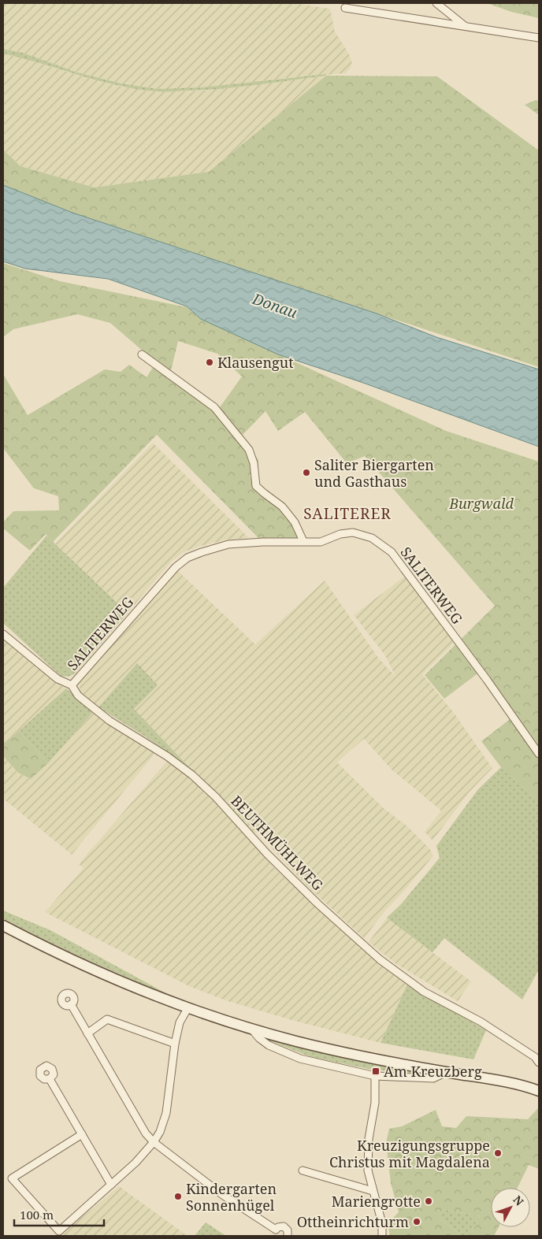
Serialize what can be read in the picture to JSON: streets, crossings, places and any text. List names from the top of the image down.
{
  "streets": {
    "street": ["SALITERWEG", "BEUTHMÜHLWEG"]
  },
  "crossings": [
    ["SALITERWEG", "BEUTHMÜHLWEG"]
  ],
  "districts": ["SALITERER"],
  "water": ["Donau"],
  "parks": ["Burgwald"],
  "places": {
    "other": [
      "Klausengut",
      "Saliter Biergarten und Gasthaus",
      "Kreuzigungsgruppe Christus mit Magdalena",
      "Kindergarten Sonnenhügel",
      "Mariengrotte",
      "Ottheinrichturm"
    ],
    "transit": ["Am Kreuzberg"]
  },
  "scale_bar": "100 m",
  "north": "top right"
}
